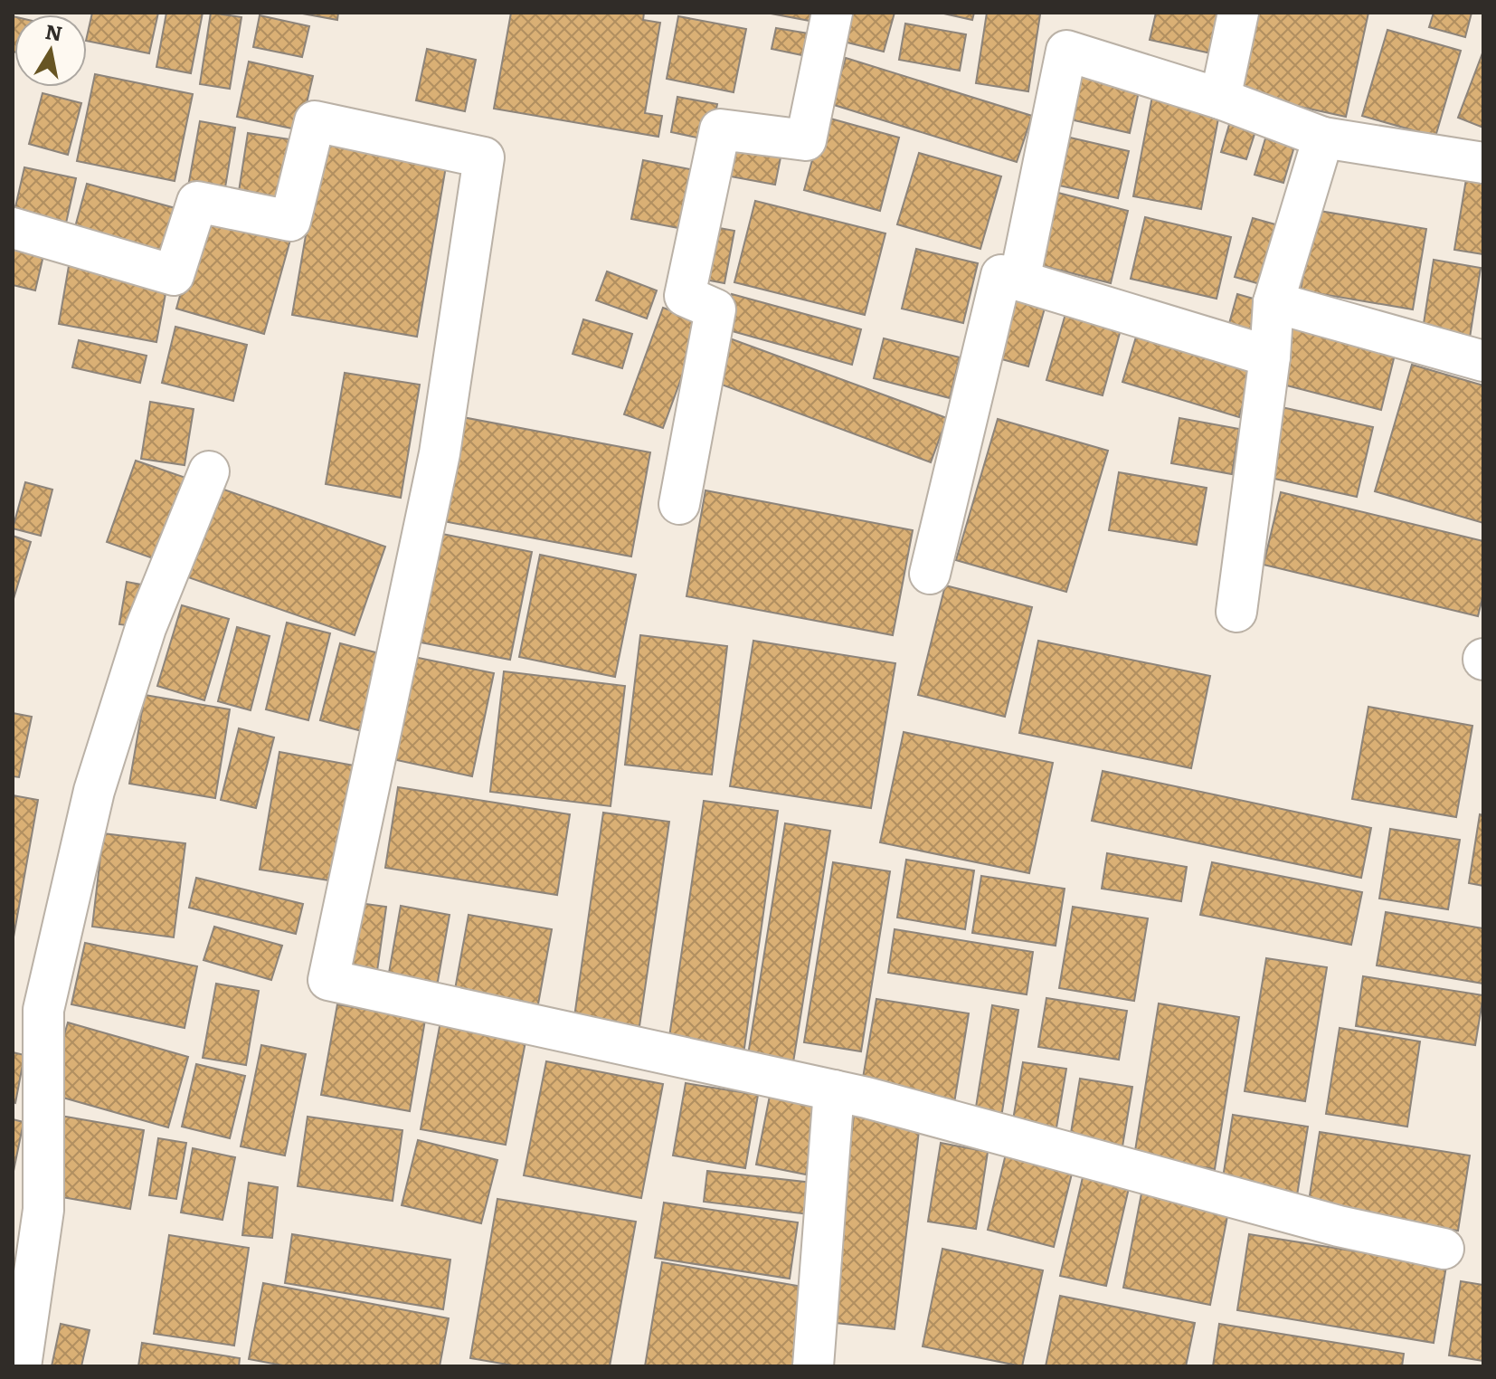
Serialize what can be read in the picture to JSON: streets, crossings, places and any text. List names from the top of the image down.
{
  "north": "top"
}
